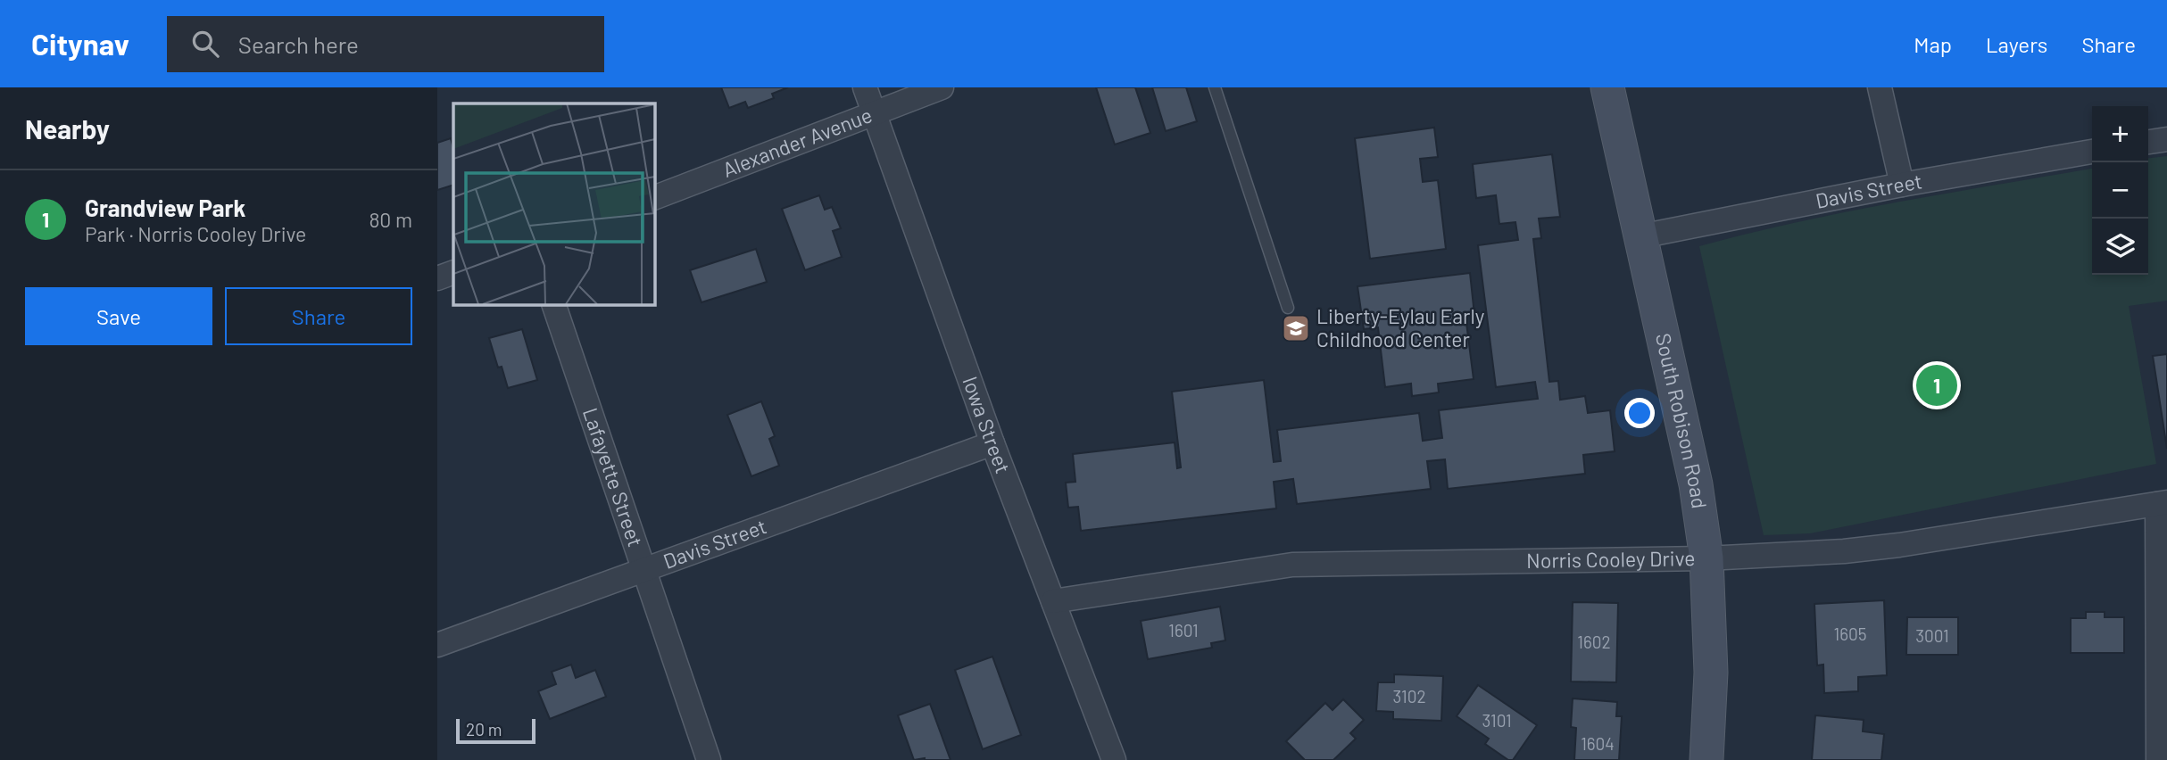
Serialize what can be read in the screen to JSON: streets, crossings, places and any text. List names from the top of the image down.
{
  "streets": {
    "main road": ["South Robison Road"],
    "street": [
      "Alexander Avenue",
      "Davis Street",
      "Iowa Street",
      "Lafayette Street",
      "Norris Cooley Drive"
    ]
  },
  "crossings": [
    ["Alexander Avenue", "Iowa Street"],
    ["Davis Street", "South Robison Road"],
    ["Davis Street", "Iowa Street"],
    ["Davis Street", "Lafayette Street"],
    ["South Robison Road", "Norris Cooley Drive"],
    ["Iowa Street", "Norris Cooley Drive"]
  ],
  "places": {
    "school or university": ["Liberty-Eylau Early Childhood Center"]
  },
  "house_numbers": [
    "1601",
    "1605",
    "3001",
    "1602",
    "3102",
    "3101",
    "1604"
  ],
  "scale_bar": "20 m",
  "page": {
    "header": "Citynav",
    "search": "Search here",
    "nav": ["Map", "Layers", "Share"],
    "heading": "Nearby",
    "map_buttons": ["+", "−"],
    "list": [
      {
        "mark": "1",
        "name": "Grandview Park",
        "note": "Park · Norris Cooley Drive",
        "value": "80 m"
      }
    ],
    "buttons": ["Save", "Share"],
    "pins": "1",
    "scale": "20 m"
  }
}
